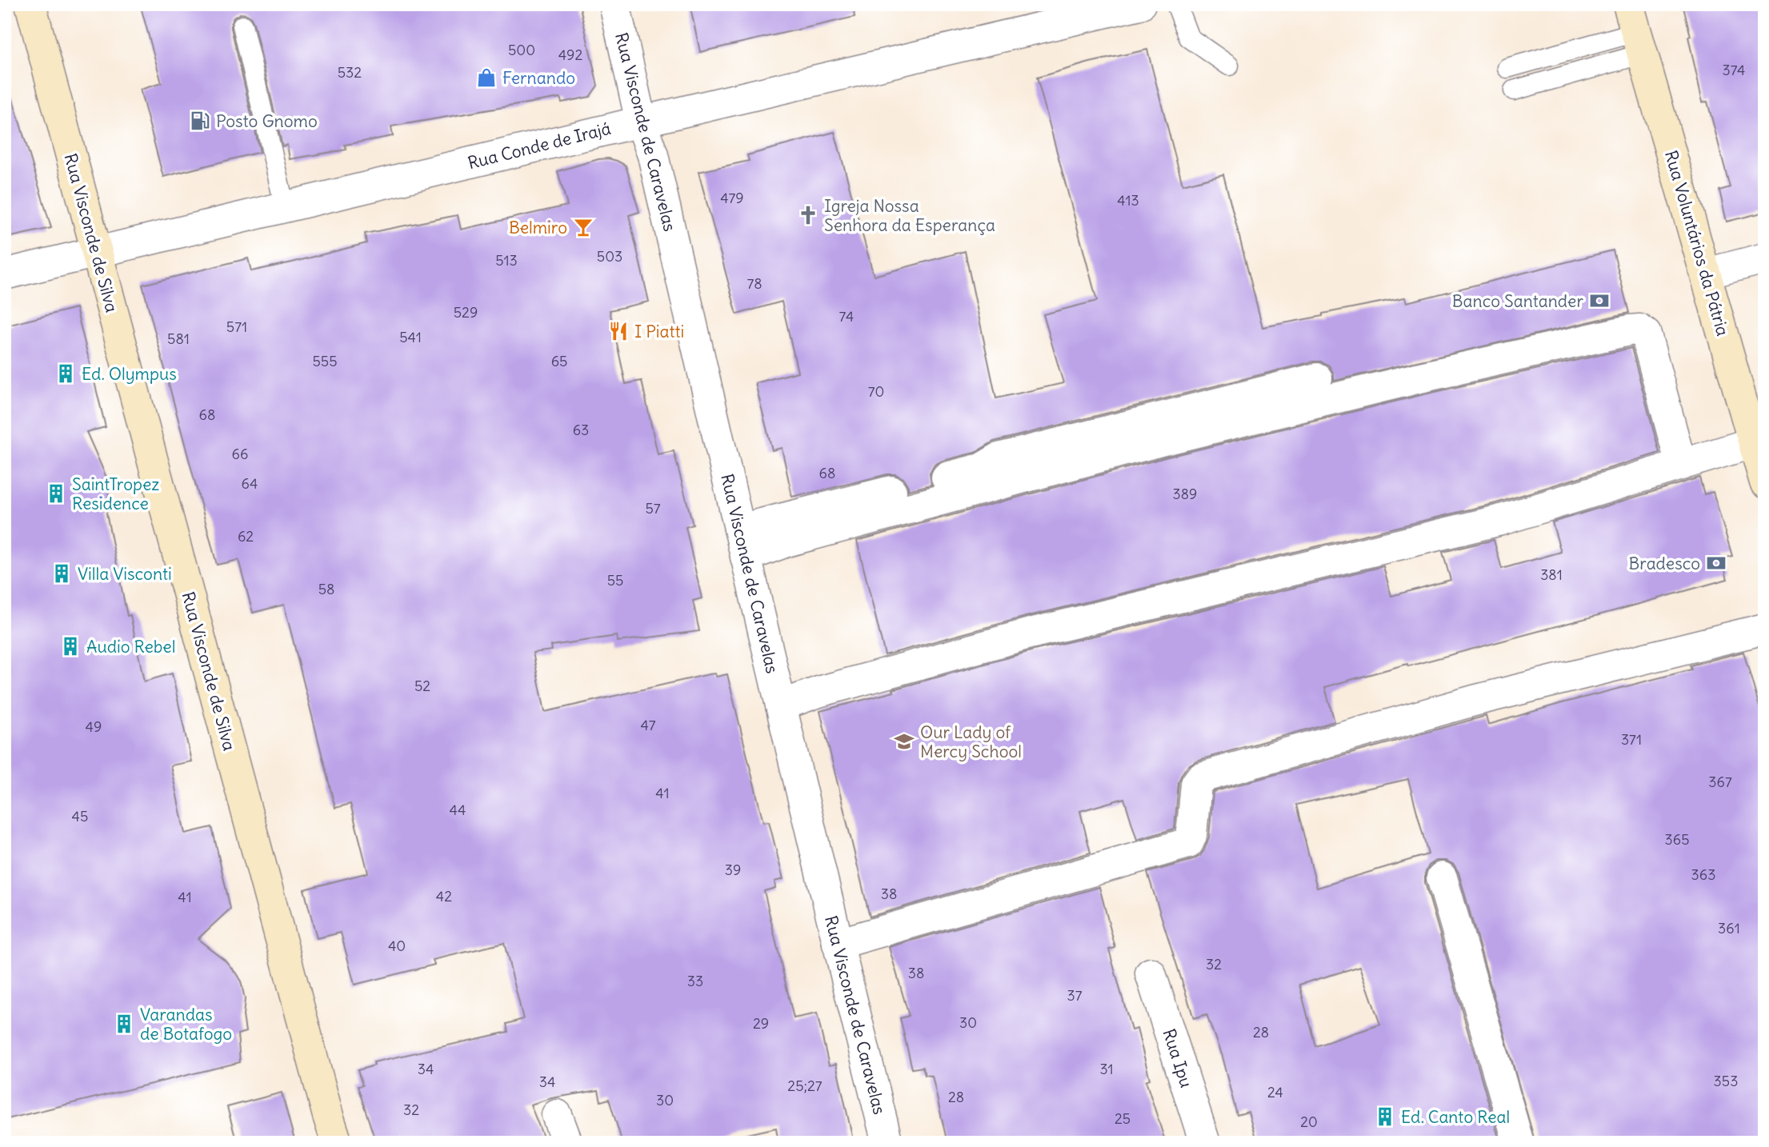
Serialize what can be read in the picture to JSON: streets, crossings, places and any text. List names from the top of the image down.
{
  "streets": {
    "main road": ["Rua Visconde de Silva", "Rua Voluntários da Pátria"],
    "street": ["Rua Visconde de Caravelas", "Rua Conde de Irajá", "Rua Ipu"]
  },
  "crossings": [
    ["Rua Visconde de Caravelas", "Rua Conde de Irajá"],
    ["Rua Conde de Irajá", "Rua Visconde de Silva"]
  ],
  "places": {
    "shop": ["Fernando"],
    "fuel station": ["Posto Gnomo"],
    "church": ["Igreja Nossa Senhora da Esperança"],
    "bar": ["Belmiro"],
    "bank": ["Banco Santander", "Bradesco"],
    "restaurant": ["I Piatti"],
    "building": [
      "Ed. Olympus",
      "SaintTropez Residence",
      "Villa Visconti",
      "Audio Rebel",
      "Varandas de Botafogo",
      "Ed. Canto Real"
    ],
    "school or university": ["Our Lady of Mercy School"]
  },
  "house_numbers": [
    "500",
    "492",
    "374",
    "532",
    "479",
    "413",
    "503",
    "513",
    "78",
    "529",
    "74",
    "571",
    "541",
    "581",
    "555",
    "65",
    "70",
    "68",
    "63",
    "66",
    "68",
    "64",
    "389",
    "57",
    "62",
    "381",
    "55",
    "58",
    "52",
    "47",
    "49",
    "371",
    "367",
    "41",
    "44",
    "45",
    "365",
    "39",
    "363",
    "38",
    "42",
    "41",
    "361",
    "40",
    "32",
    "38",
    "33",
    "37",
    "30",
    "29",
    "28",
    "34",
    "31",
    "353",
    "34",
    "25;27",
    "24",
    "28",
    "30",
    "32",
    "25",
    "20"
  ]
}
